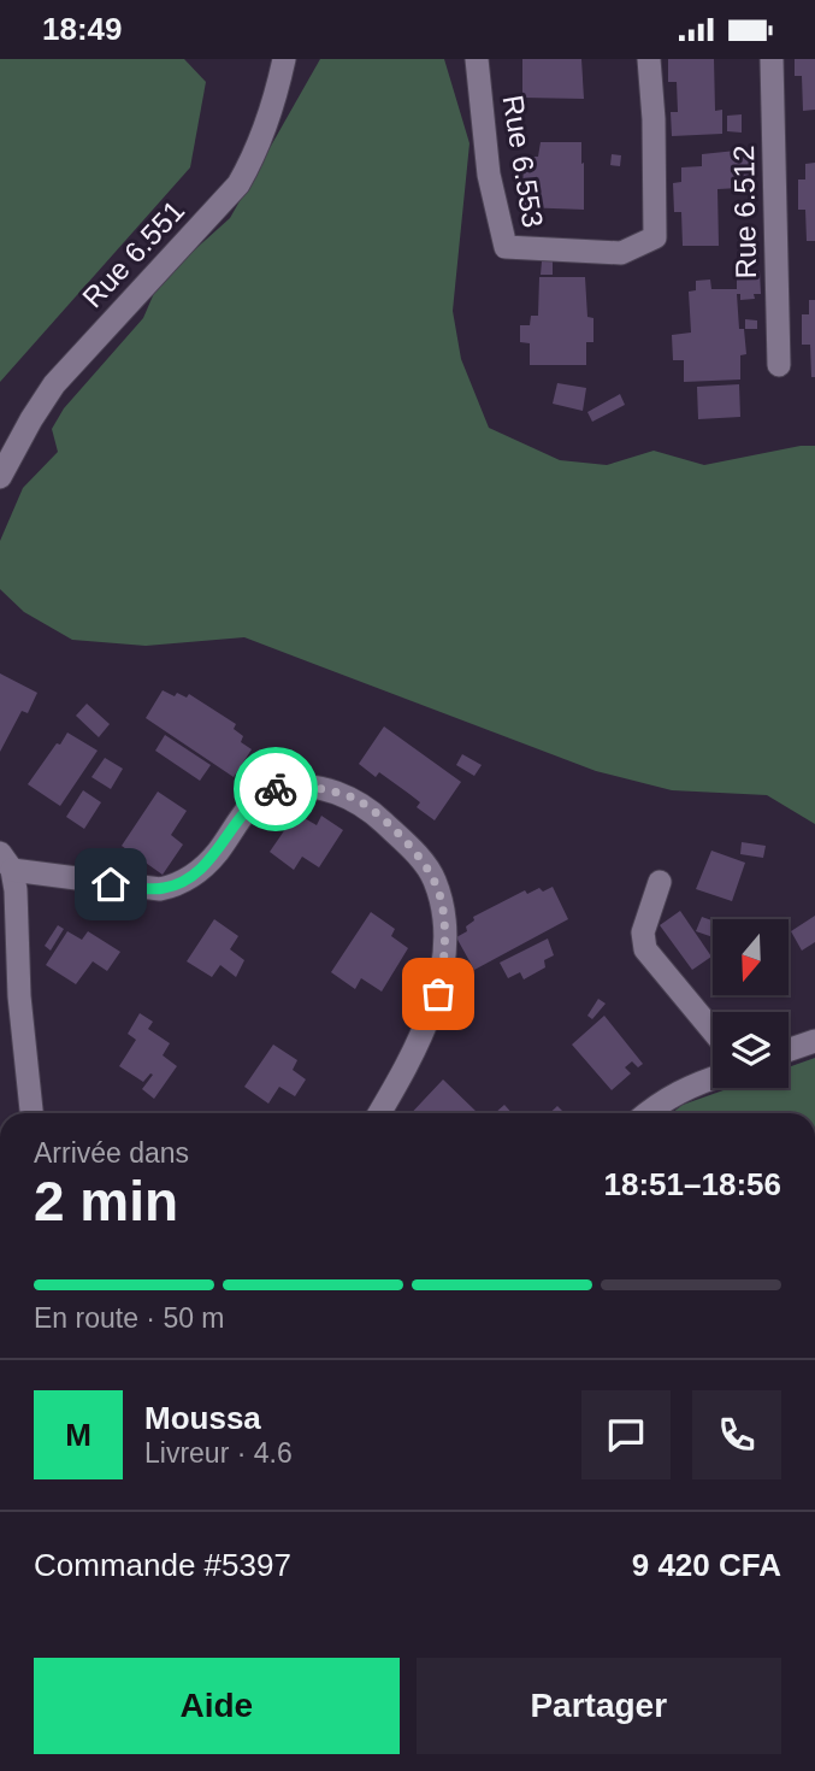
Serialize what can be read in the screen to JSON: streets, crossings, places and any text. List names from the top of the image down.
{
  "streets": {
    "street": ["Rue 6.553", "Rue 6.512", "Rue 6.551"]
  },
  "north": "bottom",
  "page": {
    "status": "18:49",
    "heading": ["2 min", "Arrivée dans", "18:51–18:56"],
    "panel": [
      "Moussa",
      "Livreur · 4.6",
      "Commande #5397",
      "9 420 CFA"
    ],
    "bar": "En route · 50 m",
    "round": "M",
    "buttons": ["Aide", "Partager"]
  }
}
